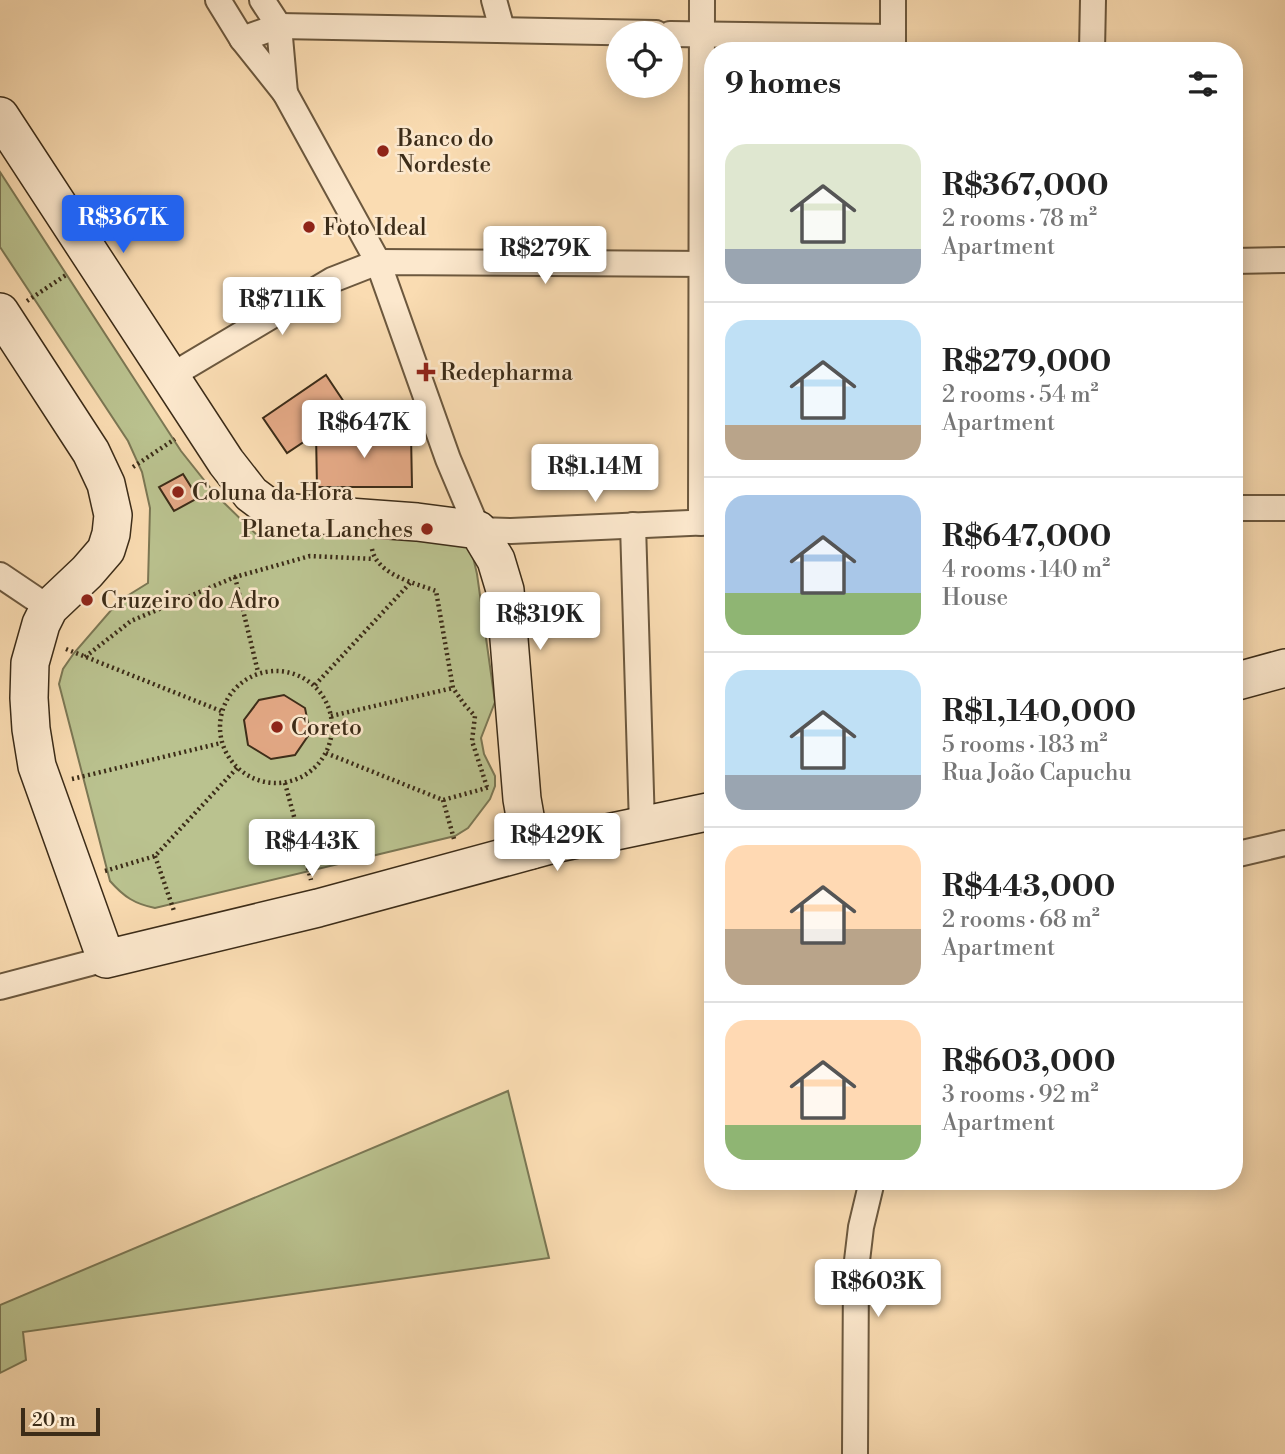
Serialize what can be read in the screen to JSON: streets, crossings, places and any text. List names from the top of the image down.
{
  "places": {
    "other": [
      "Banco do Nordeste",
      "Foto Ideal",
      "Coluna da Hora",
      "Planeta Lanches",
      "Cruzeiro do Adro",
      "Coreto"
    ],
    "health": ["Redepharma"]
  },
  "scale_bar": "20 m",
  "page": {
    "heading": "9 homes",
    "list": [
      {
        "name": "R$367,000",
        "note": "2 rooms · 78 m² · Apartment"
      },
      {
        "name": "R$279,000",
        "note": "2 rooms · 54 m² · Apartment"
      },
      {
        "name": "R$647,000",
        "note": "4 rooms · 140 m² · House"
      },
      {
        "name": "R$1,140,000",
        "note": "5 rooms · 183 m² · Rua João Capuchu"
      },
      {
        "name": "R$443,000",
        "note": "2 rooms · 68 m² · Apartment"
      },
      {
        "name": "R$603,000",
        "note": "3 rooms · 92 m² · Apartment"
      }
    ],
    "price": [
      "R$367K",
      "R$279K",
      "R$711K",
      "R$647K",
      "R$1.14M",
      "R$319K",
      "R$429K",
      "R$443K",
      "R$603K"
    ],
    "scale": "20 m"
  }
}
